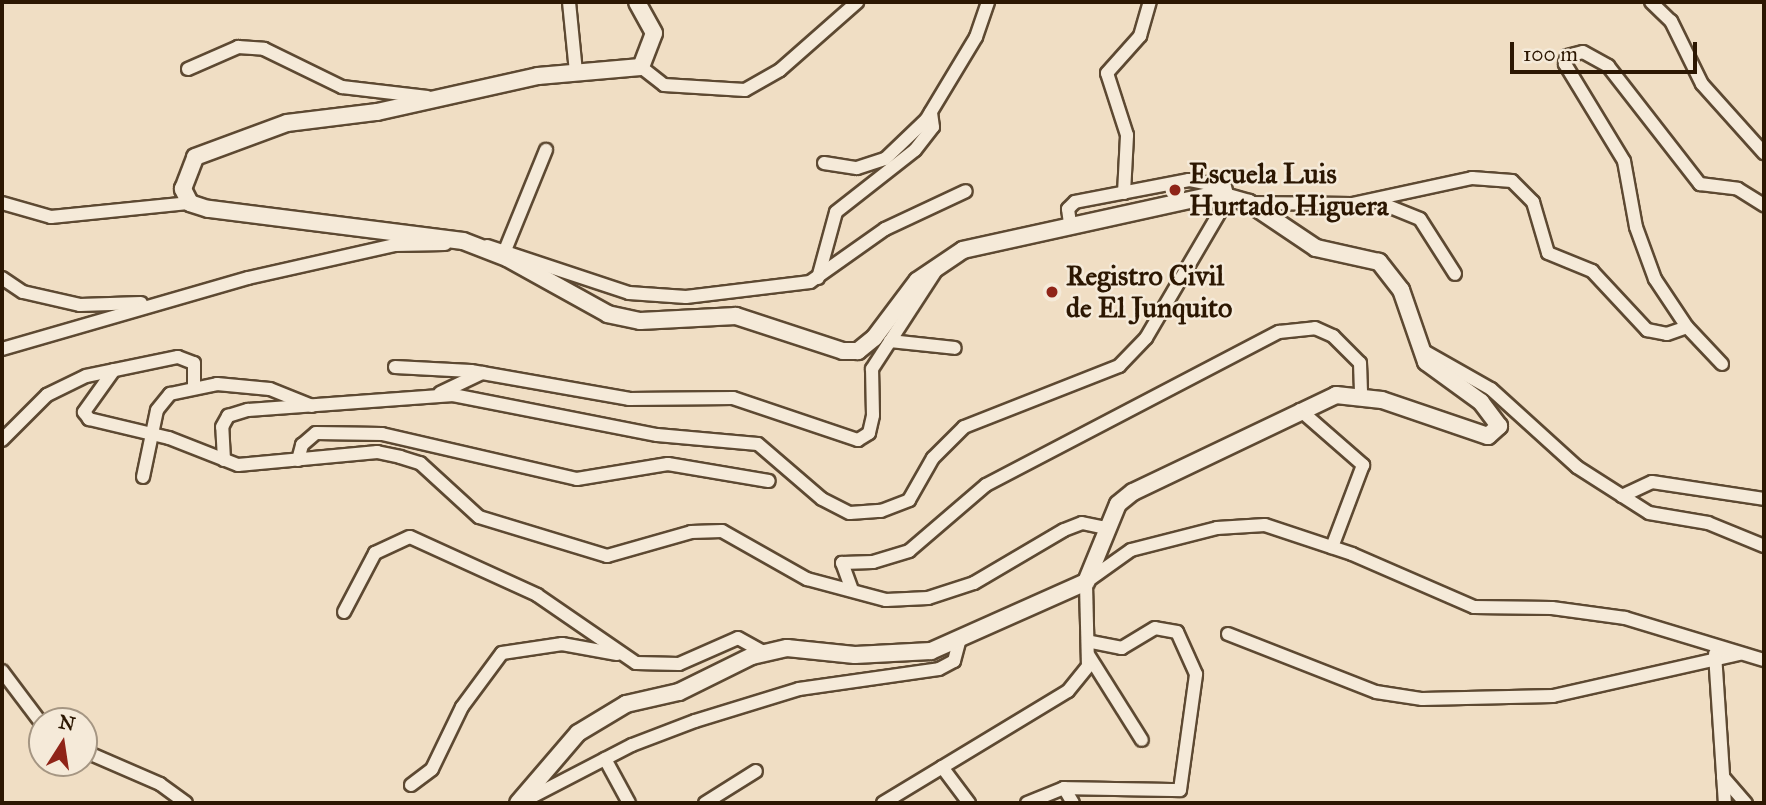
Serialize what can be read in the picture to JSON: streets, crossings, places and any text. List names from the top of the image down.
{
  "places": ["Escuela Luis Hurtado Higuera", "Registro Civil de El Junquito"],
  "scale_bar": "100 m",
  "north": "top"
}
